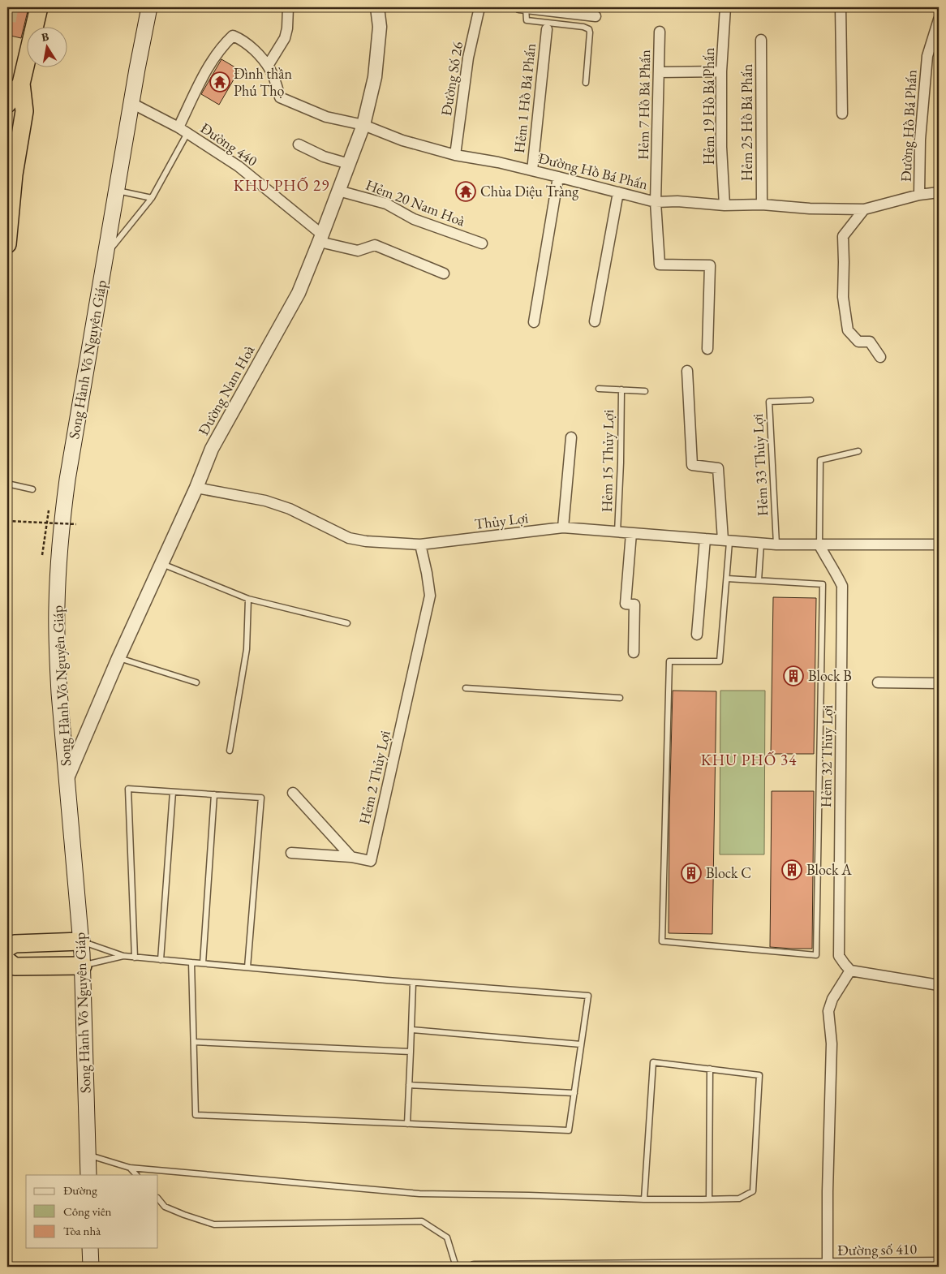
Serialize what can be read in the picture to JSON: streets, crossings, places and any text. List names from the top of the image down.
{
  "streets": {
    "main road": ["Song Hành Võ Nguyên Giáp"],
    "street": [
      "Đường Số 26",
      "Hẻm 1 Hồ Bá Phấn",
      "Hẻm 7 Hồ Bá Phấn",
      "Hẻm 19 Hồ Bá Phấn",
      "Hẻm 25 Hồ Bá Phấn",
      "Đường Hồ Bá Phấn",
      "Đường 440",
      "Hẻm 20 Nam Hoà",
      "Đường Nam Hoà",
      "Thủy Lợi",
      "Hẻm 32 Thủy Lợi",
      "Hẻm 2 Thủy Lợi",
      "Đường số 410"
    ],
    "lane": ["Hẻm 15 Thủy Lợi", "Hẻm 33 Thủy Lợi"]
  },
  "crossings": [
    ["Đường Số 26", "Đường Hồ Bá Phấn"],
    ["Hẻm 1 Hồ Bá Phấn", "Đường Hồ Bá Phấn"],
    ["Hẻm 7 Hồ Bá Phấn", "Đường Hồ Bá Phấn"],
    ["Hẻm 19 Hồ Bá Phấn", "Đường Hồ Bá Phấn"],
    ["Hẻm 25 Hồ Bá Phấn", "Đường Hồ Bá Phấn"],
    ["Đường Hồ Bá Phấn", "Đường 440"],
    ["Đường Hồ Bá Phấn", "Đường Nam Hoà"],
    ["Đường 440", "Song Hành Võ Nguyên Giáp"],
    ["Đường 440", "Đường Nam Hoà"],
    ["Hẻm 20 Nam Hoà", "Đường Nam Hoà"],
    ["Song Hành Võ Nguyên Giáp", "Đường Nam Hoà"],
    ["Đường Nam Hoà", "Thủy Lợi"],
    ["Hẻm 15 Thủy Lợi", "Thủy Lợi"],
    ["Hẻm 33 Thủy Lợi", "Thủy Lợi"],
    ["Thủy Lợi", "Hẻm 32 Thủy Lợi"],
    ["Thủy Lợi", "Hẻm 2 Thủy Lợi"]
  ],
  "districts": ["KHU PHỐ 29", "KHU PHỐ 34"],
  "places": {
    "temple": ["Đình thần Phú Thọ", "Chùa Diệu Tràng"],
    "building": ["Block B", "Block A", "Block C"]
  },
  "legend": ["Đường", "Công viên", "Tòa nhà"],
  "north": "top"
}
